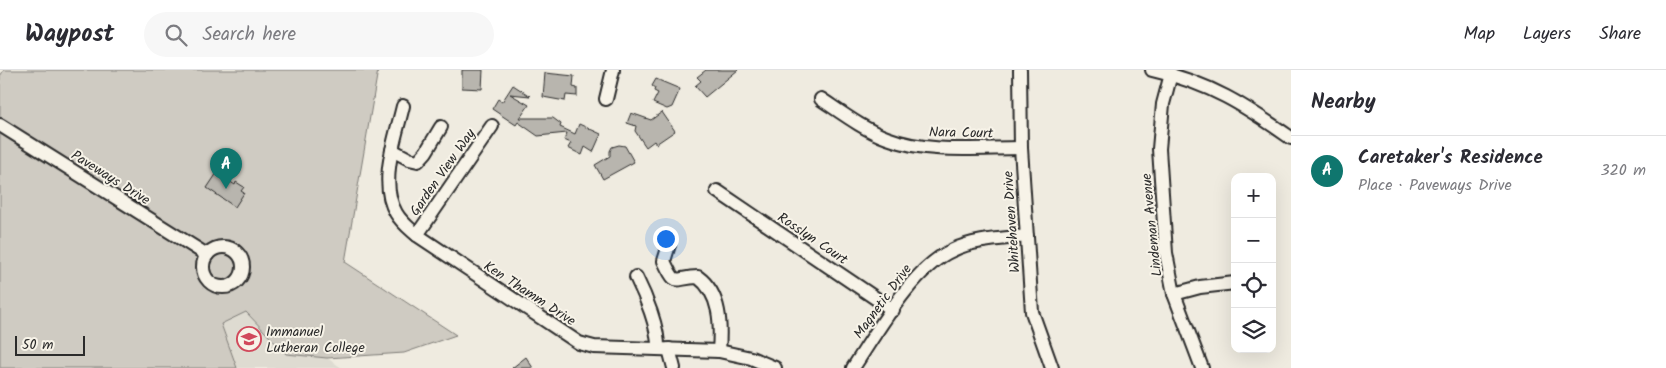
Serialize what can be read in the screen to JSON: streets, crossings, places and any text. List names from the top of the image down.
{
  "streets": {
    "street": [
      "Nara Court",
      "Garden View Way",
      "Paveways Drive",
      "Whitehaven Drive",
      "Lindeman Avenue",
      "Rosslyn Court",
      "Ken Thamm Drive",
      "Magnetic Drive"
    ]
  },
  "crossings": [
    ["Nara Court", "Whitehaven Drive"],
    ["Garden View Way", "Ken Thamm Drive"],
    ["Whitehaven Drive", "Magnetic Drive"],
    ["Rosslyn Court", "Magnetic Drive"]
  ],
  "places": {
    "school or university": ["Immanuel Lutheran College"]
  },
  "scale_bar": "50 m",
  "page": {
    "header": "Waypost",
    "search": "Search here",
    "nav": ["Map", "Layers", "Share"],
    "heading": "Nearby",
    "list": [
      {
        "mark": "A",
        "name": "Caretaker's Residence",
        "note": "Place · Paveways Drive",
        "value": "320 m"
      }
    ],
    "pins": "A",
    "map_buttons": ["+", "−"],
    "scale": "50 m"
  }
}
